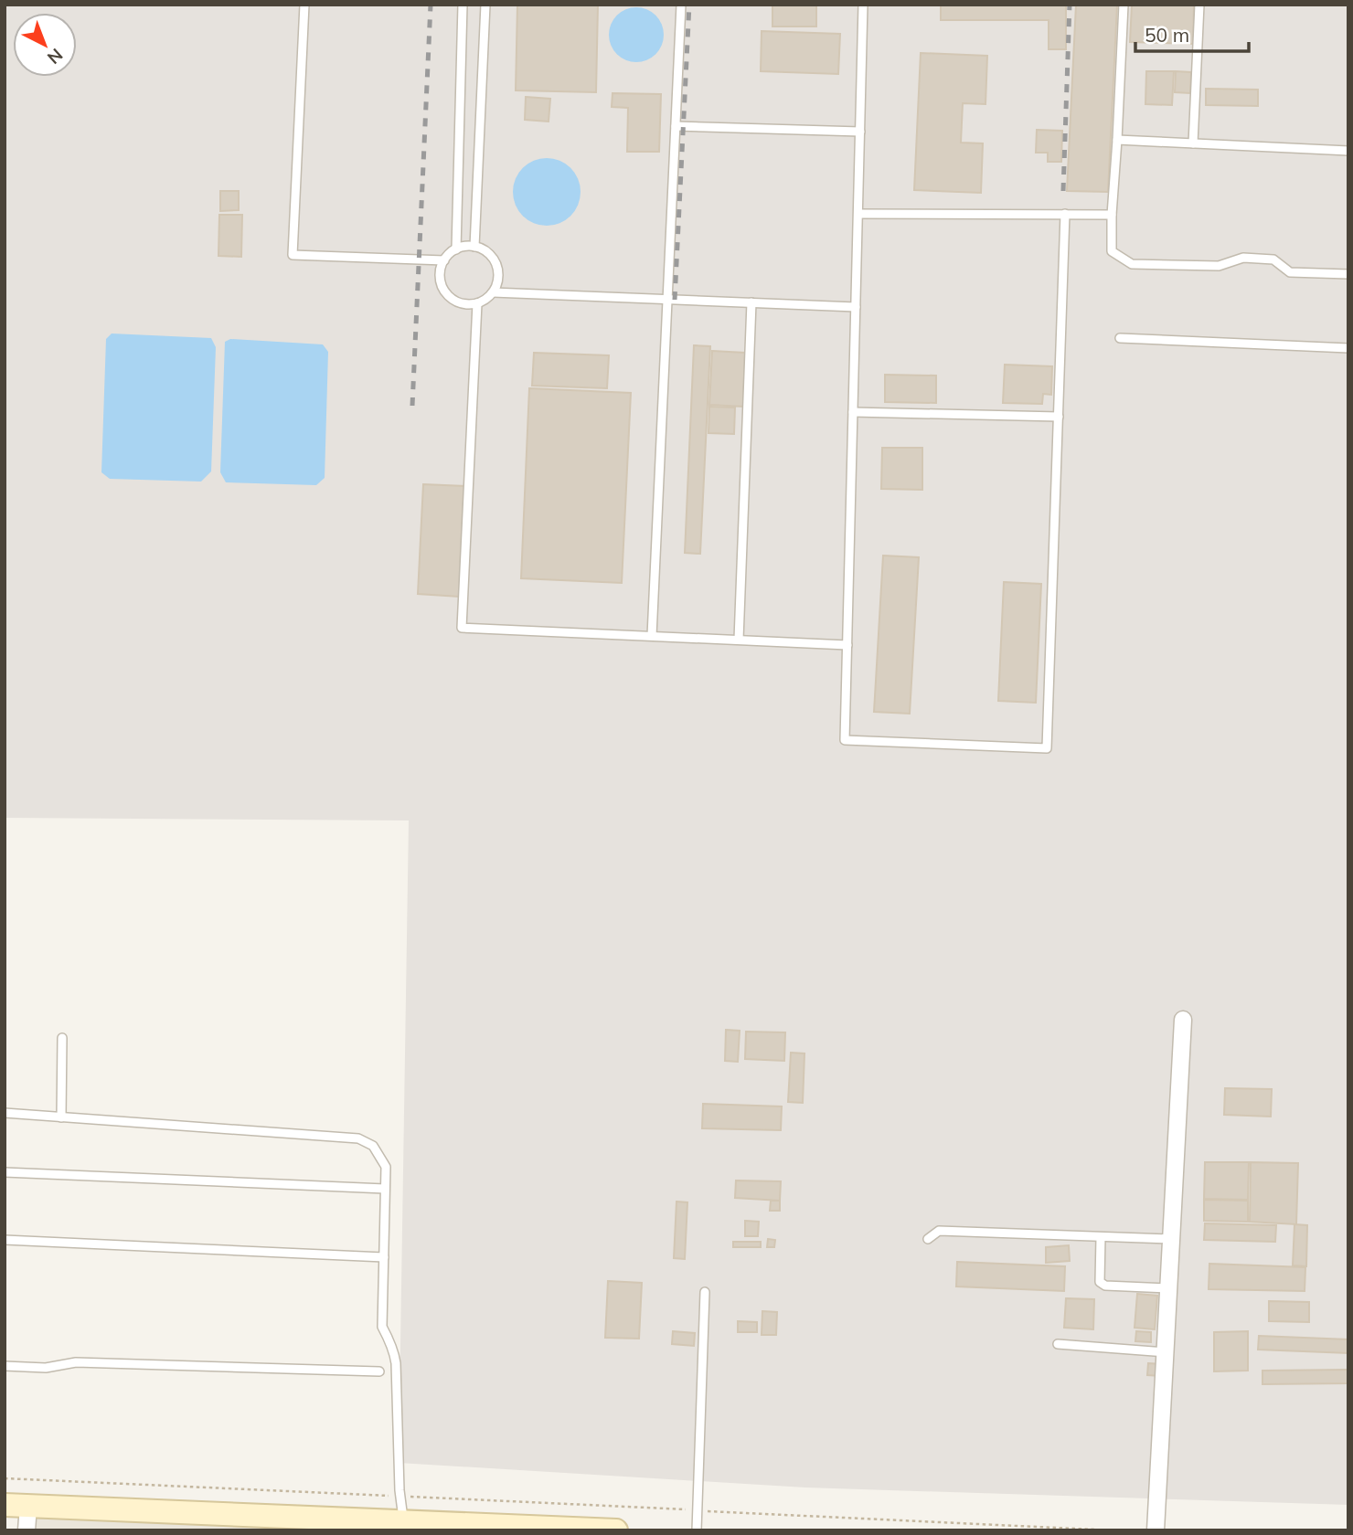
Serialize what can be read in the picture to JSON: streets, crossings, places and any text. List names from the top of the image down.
{
  "scale_bar": "50 m",
  "north": "bottom right"
}
